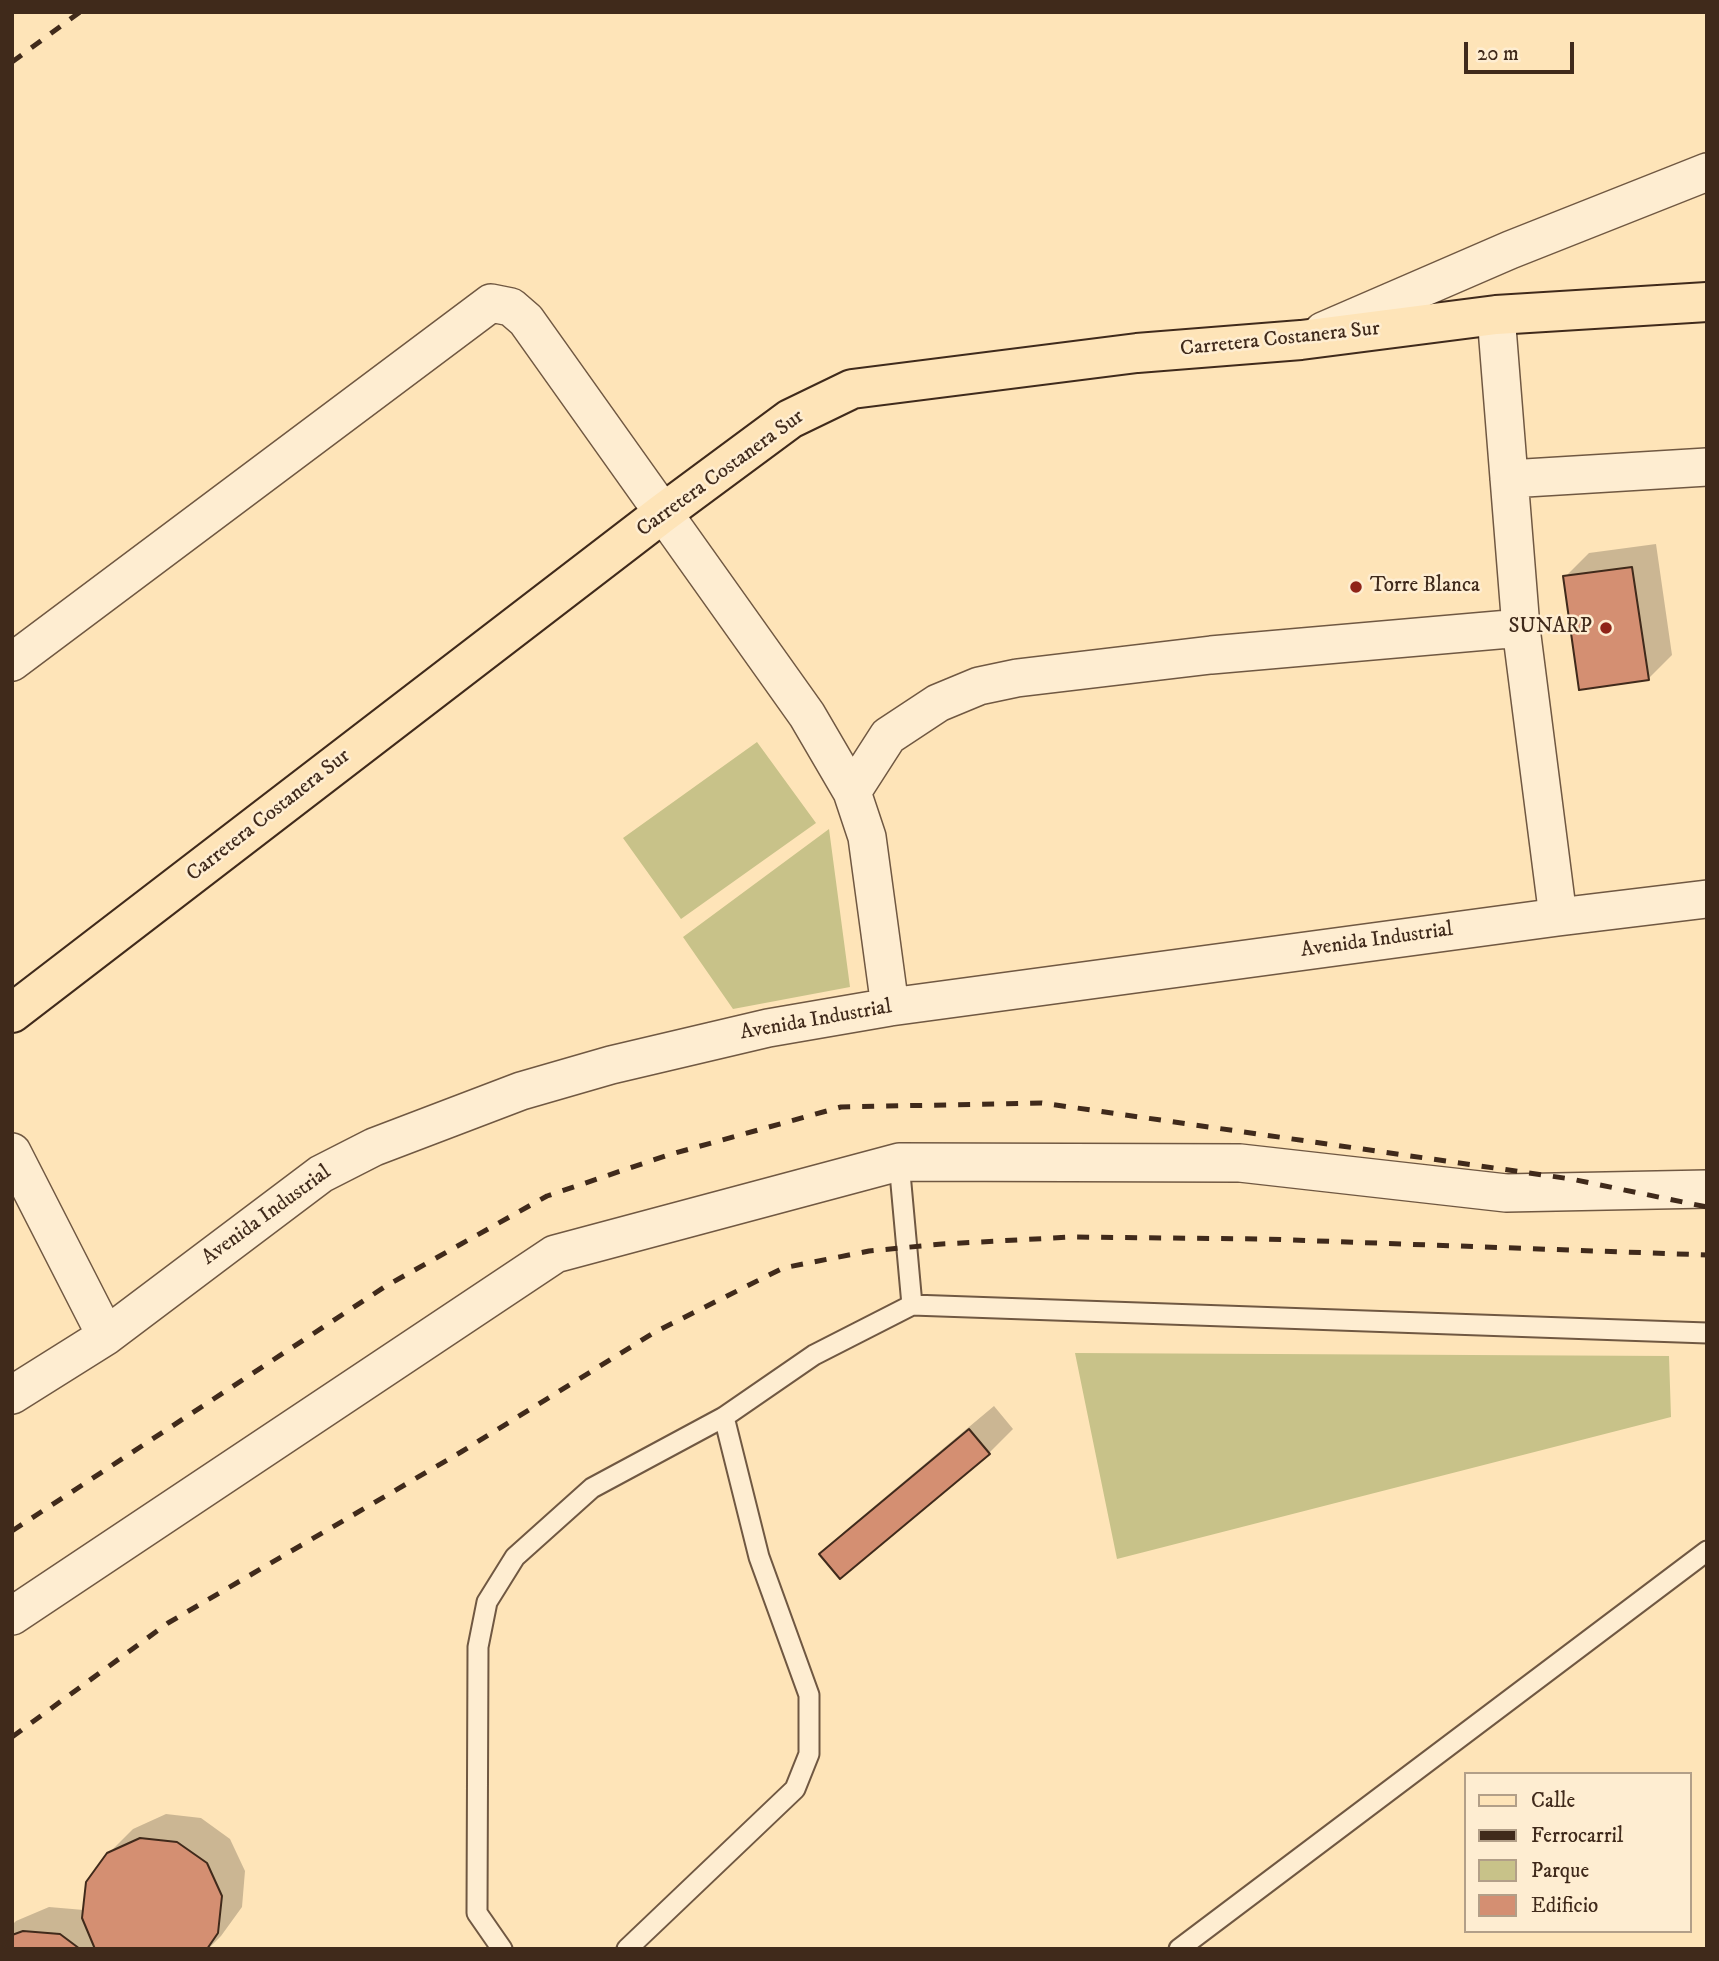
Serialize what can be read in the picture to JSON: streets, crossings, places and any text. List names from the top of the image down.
{
  "streets": {
    "main road": ["Carretera Costanera Sur"],
    "street": ["Avenida Industrial"]
  },
  "places": ["Torre Blanca", "SUNARP"],
  "legend": [
    "Calle",
    "Ferrocarril",
    "Parque",
    "Edificio"
  ],
  "scale_bar": "20 m"
}
